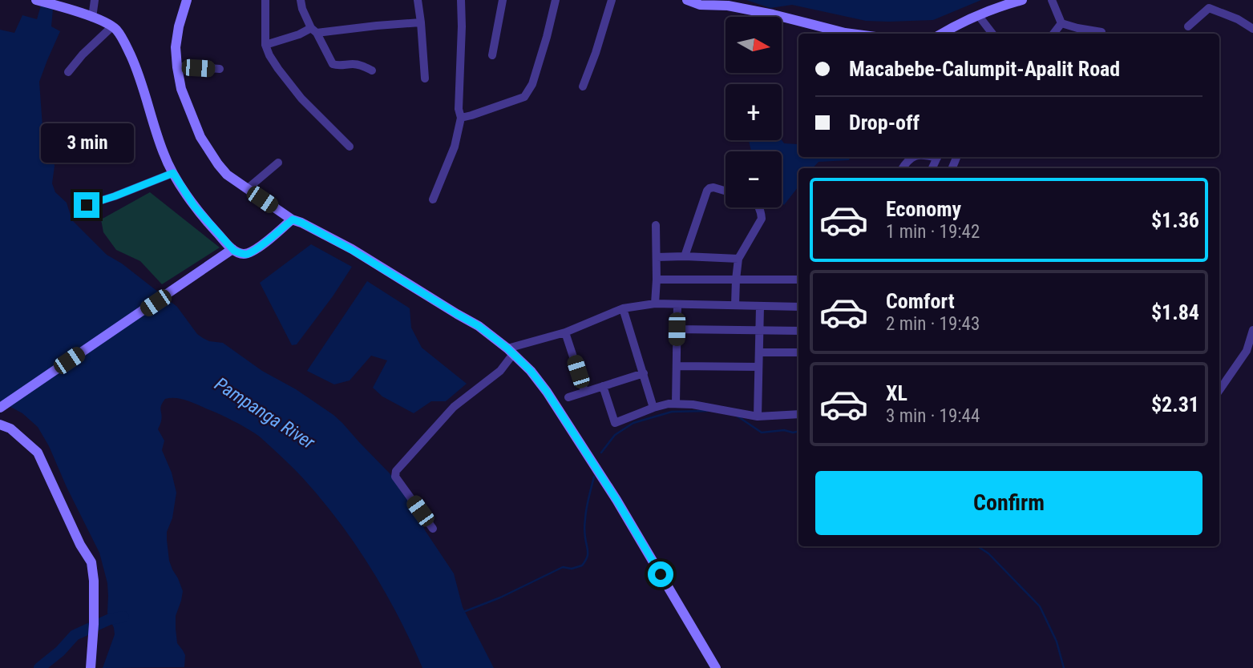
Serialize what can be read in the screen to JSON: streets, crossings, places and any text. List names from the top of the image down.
{
  "water": ["Pampanga River"],
  "north": "right",
  "page": {
    "map_buttons": ["+", "−"],
    "banner": ["Macabebe-Calumpit-Apalit Road", "Drop-off"],
    "bubble": "3 min",
    "list": [
      {
        "name": "Economy",
        "note": "1 min · 19:42",
        "value": "$1.36"
      },
      {
        "name": "Comfort",
        "note": "2 min · 19:43",
        "value": "$1.84"
      },
      {
        "name": "XL",
        "note": "3 min · 19:44",
        "value": "$2.31"
      }
    ],
    "buttons": "Confirm"
  }
}
